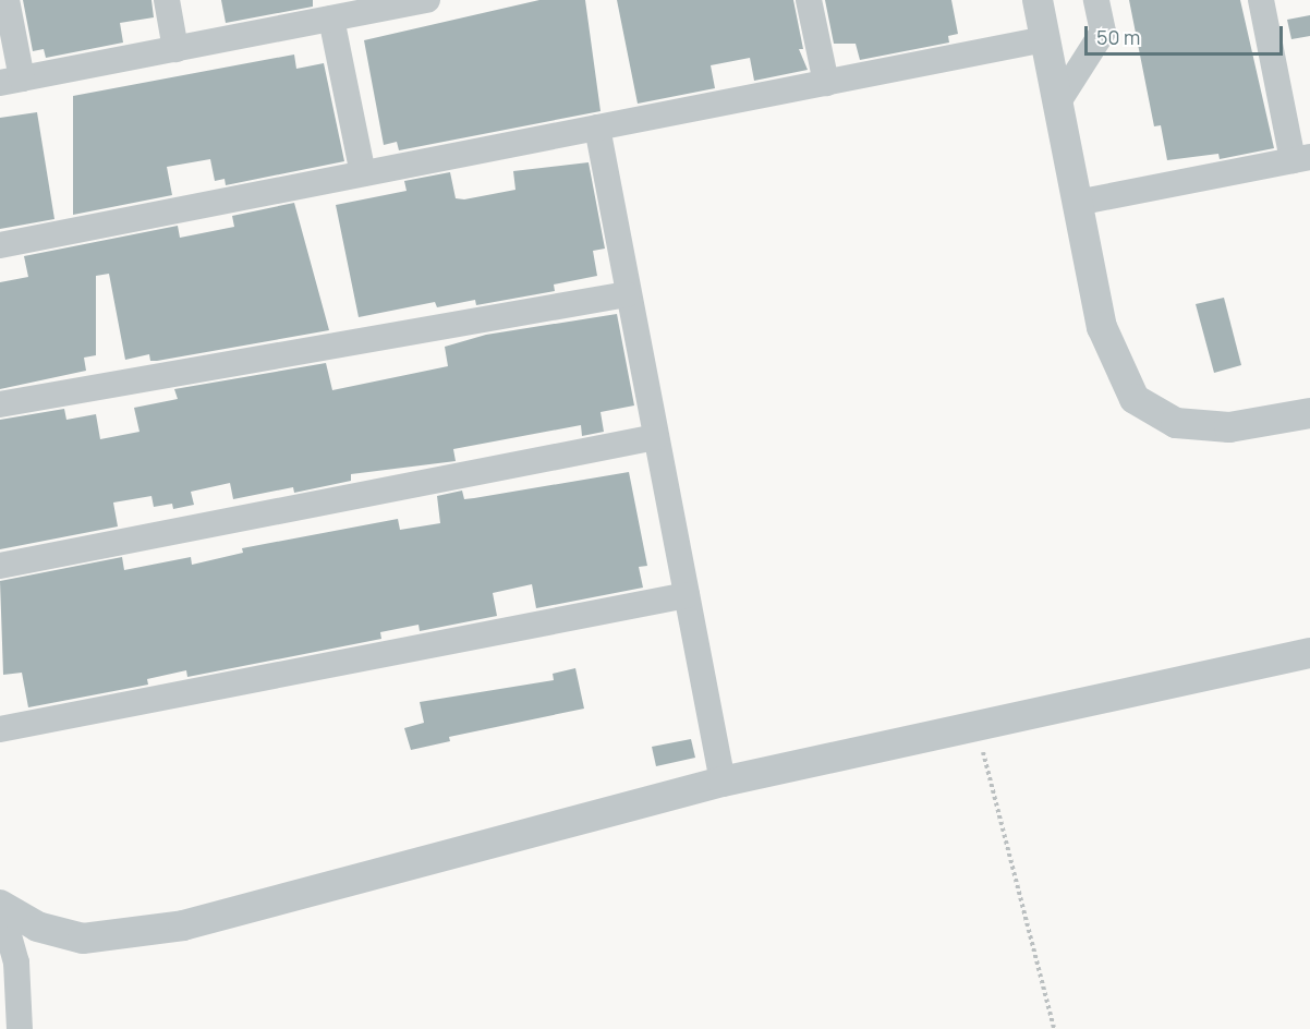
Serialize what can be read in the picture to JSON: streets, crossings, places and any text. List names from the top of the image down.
{
  "scale_bar": "50 m"
}
